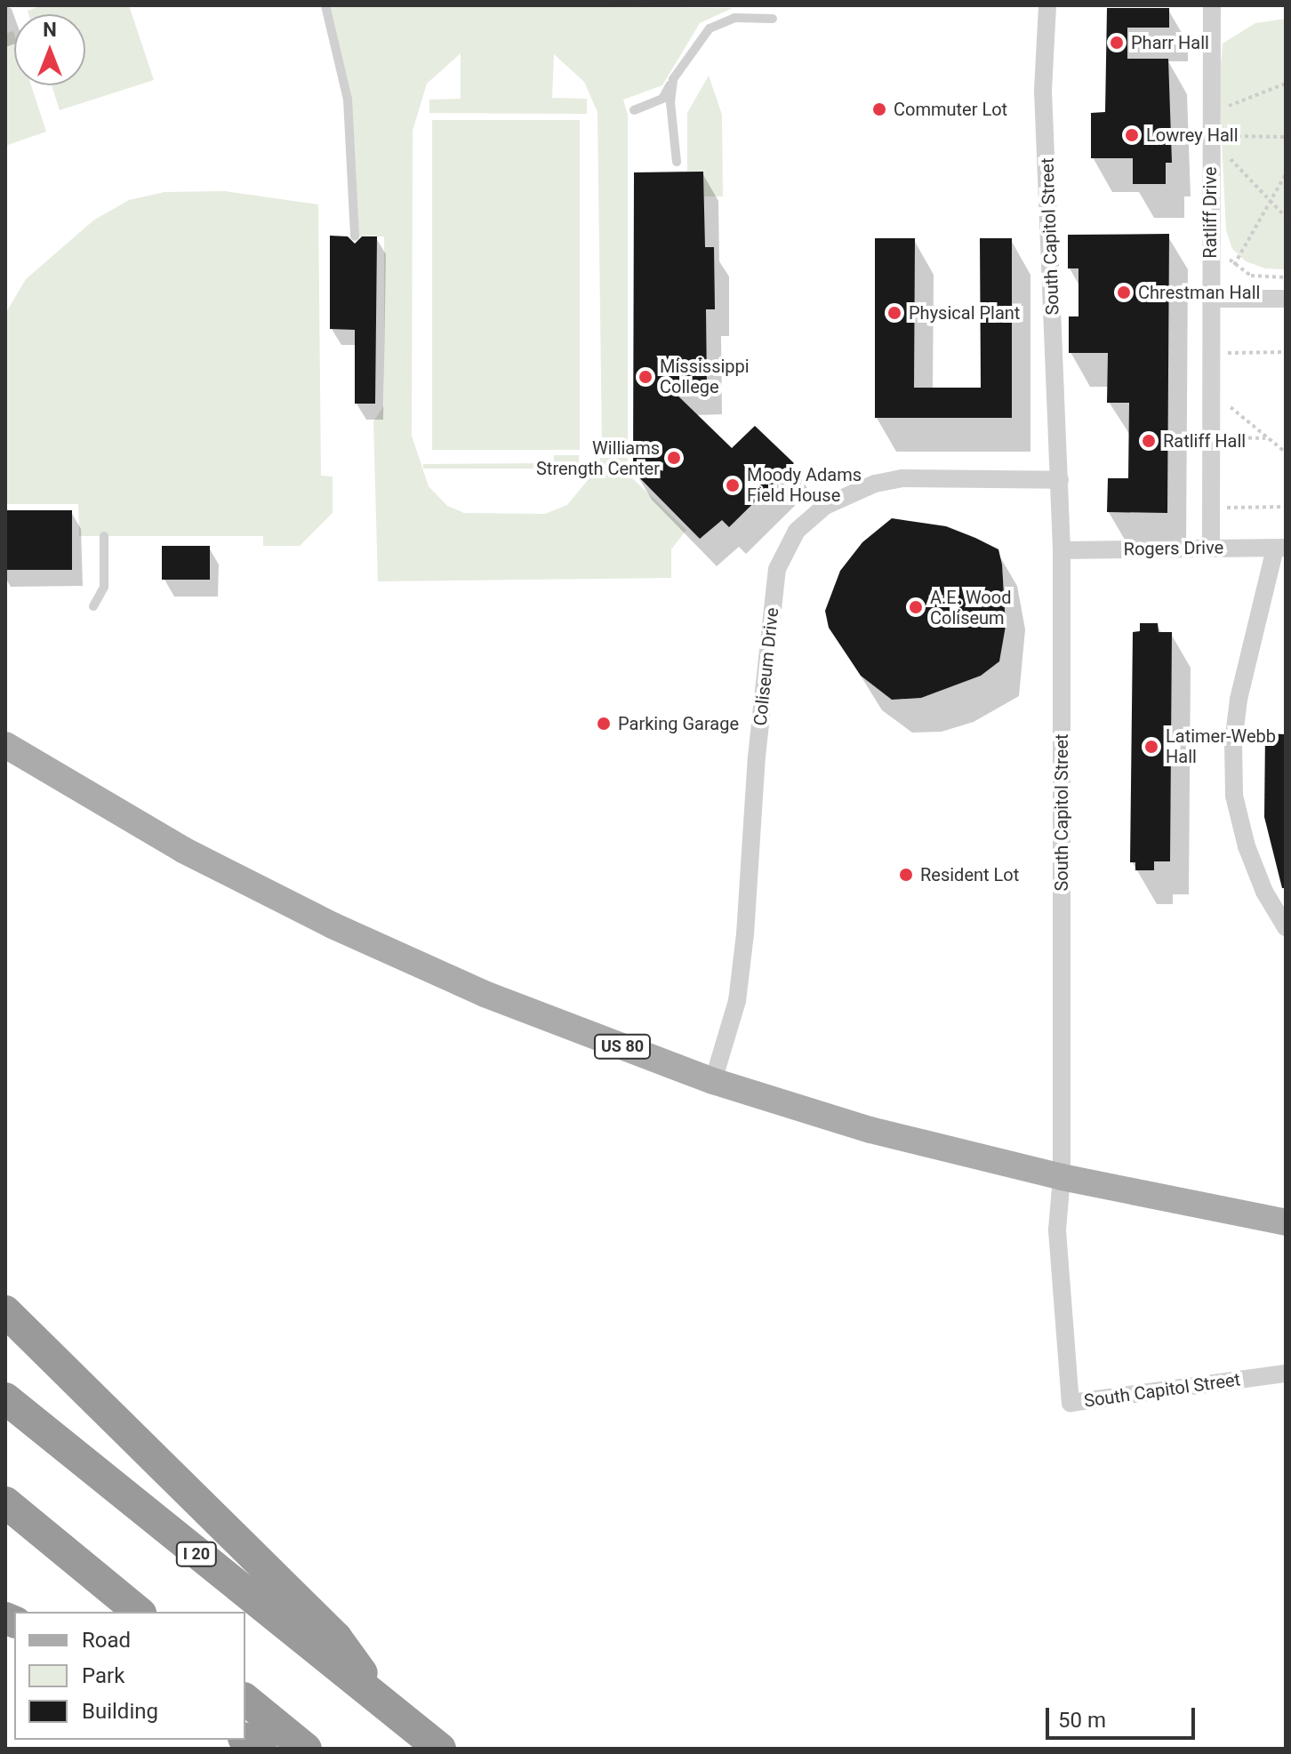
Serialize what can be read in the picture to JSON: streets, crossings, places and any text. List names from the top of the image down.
{
  "streets": {
    "highway": ["I 20"],
    "main road": ["US 80"],
    "street": [
      "Ratliff Drive",
      "South Capitol Street",
      "Rogers Drive",
      "Coliseum Drive"
    ]
  },
  "crossings": [
    ["Ratliff Drive", "Rogers Drive"],
    ["South Capitol Street", "Rogers Drive"],
    ["South Capitol Street", "Coliseum Drive"],
    ["South Capitol Street", "US 80"],
    ["Coliseum Drive", "US 80"]
  ],
  "places": [
    "Pharr Hall",
    "Commuter Lot",
    "Lowrey Hall",
    "Chrestman Hall",
    "Physical Plant",
    "Mississippi College",
    "Ratliff Hall",
    "Williams Strength Center",
    "Moody Adams Field House",
    "A.E. Wood Coliseum",
    "Parking Garage",
    "Latimer-Webb Hall",
    "Resident Lot"
  ],
  "legend": ["Road", "Park", "Building"],
  "scale_bar": "50 m",
  "north": "top"
}
